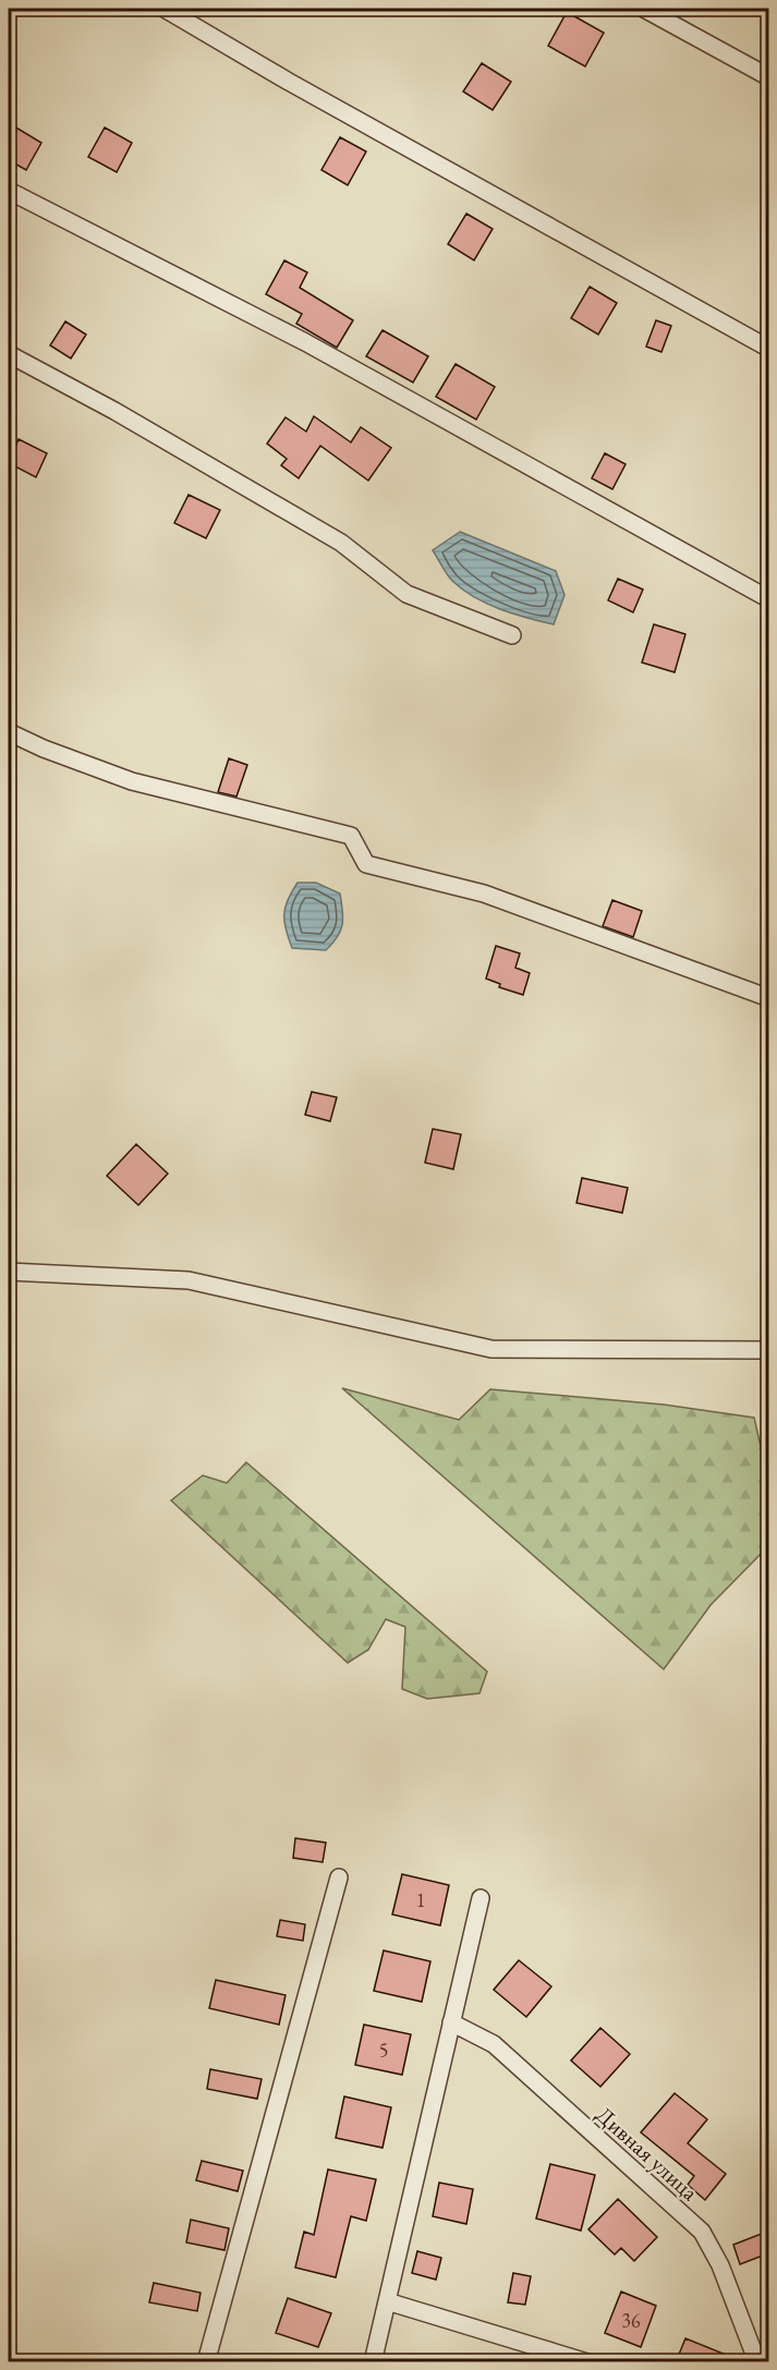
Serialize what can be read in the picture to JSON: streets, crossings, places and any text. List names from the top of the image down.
{
  "streets": {
    "street": ["Дивная улица"]
  },
  "house_numbers": ["1", "5", "36"]
}
